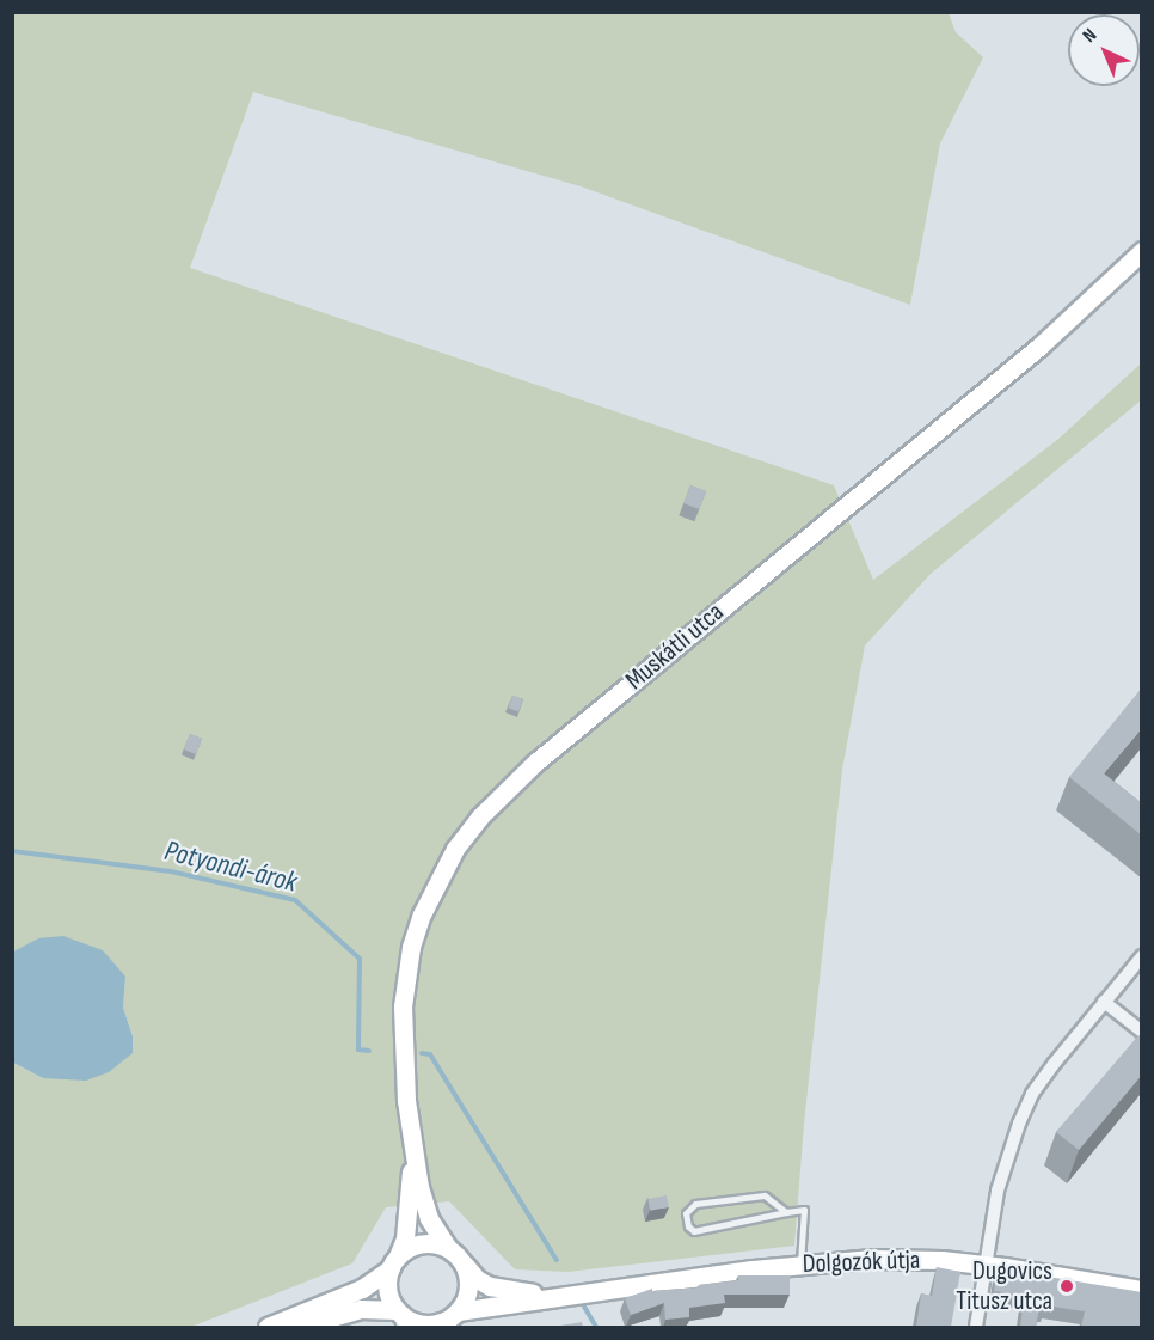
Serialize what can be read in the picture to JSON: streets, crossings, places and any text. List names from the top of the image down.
{
  "streets": {
    "main road": ["Muskátli utca", "Dolgozók útja"]
  },
  "crossings": [
    ["Muskátli utca", "Dolgozók útja"]
  ],
  "water": ["Potyondi-árok"],
  "places": ["Dugovics Titusz utca"],
  "north": "top left"
}
